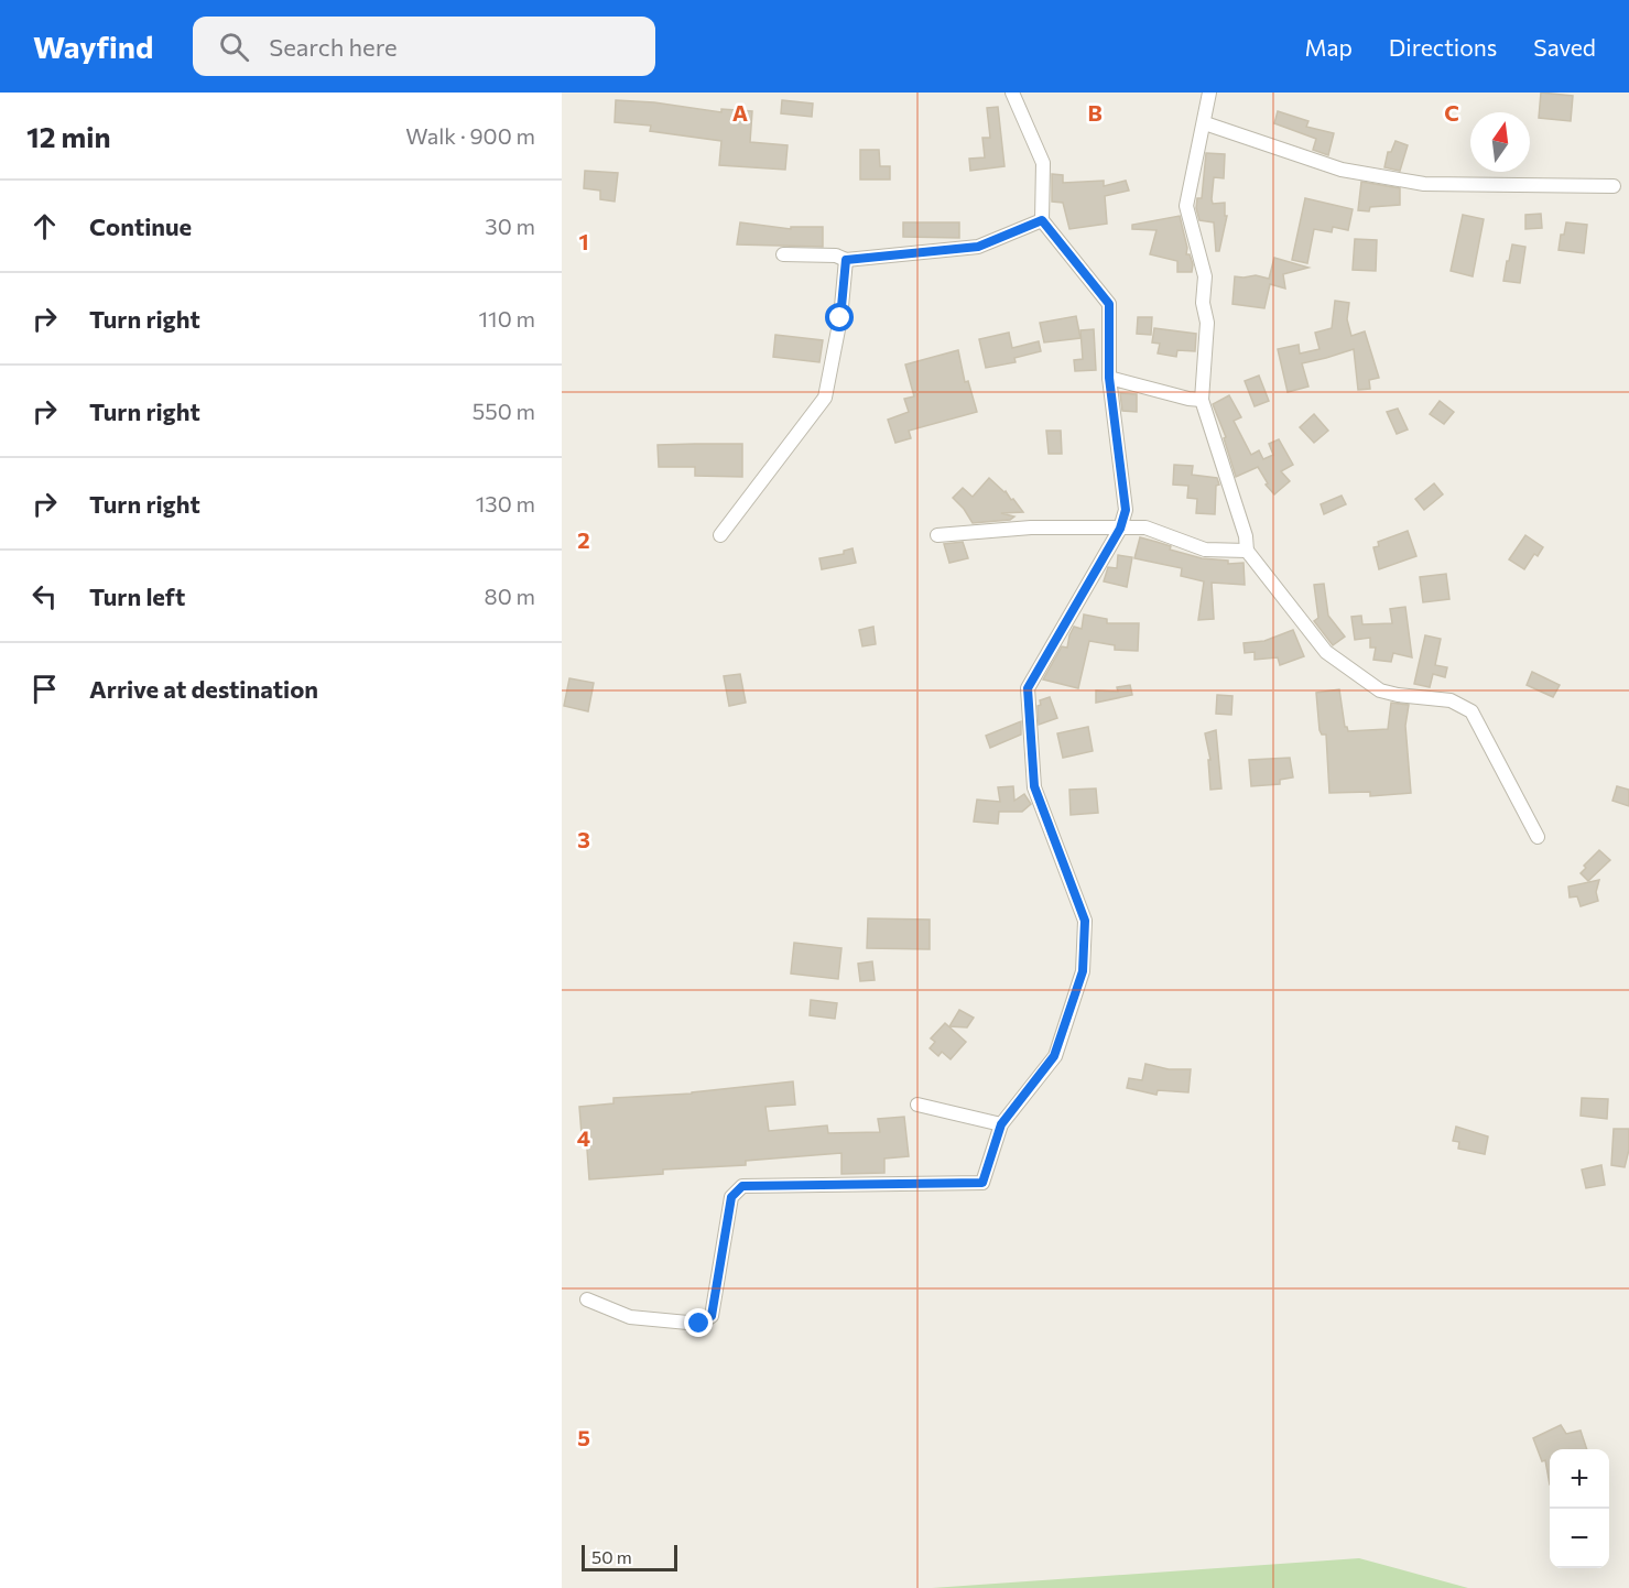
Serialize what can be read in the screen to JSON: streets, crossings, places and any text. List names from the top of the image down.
{
  "scale_bar": "50 m",
  "north": "top",
  "page": {
    "header": "Wayfind",
    "search": "Search here",
    "nav": ["Map", "Directions", "Saved"],
    "heading": ["12 min", "Walk · 900 m"],
    "list": [
      ["Continue", "30 m"],
      ["Turn right", "110 m"],
      ["Turn right", "550 m"],
      ["Turn right", "130 m"],
      ["Turn left", "80 m"],
      "Arrive at destination"
    ],
    "map_buttons": ["+", "−"],
    "scale": "50 m"
  },
  "grid": {
    "columns": ["A", "B", "C"],
    "rows": [
      "1",
      "2",
      "3",
      "4",
      "5"
    ]
  }
}
